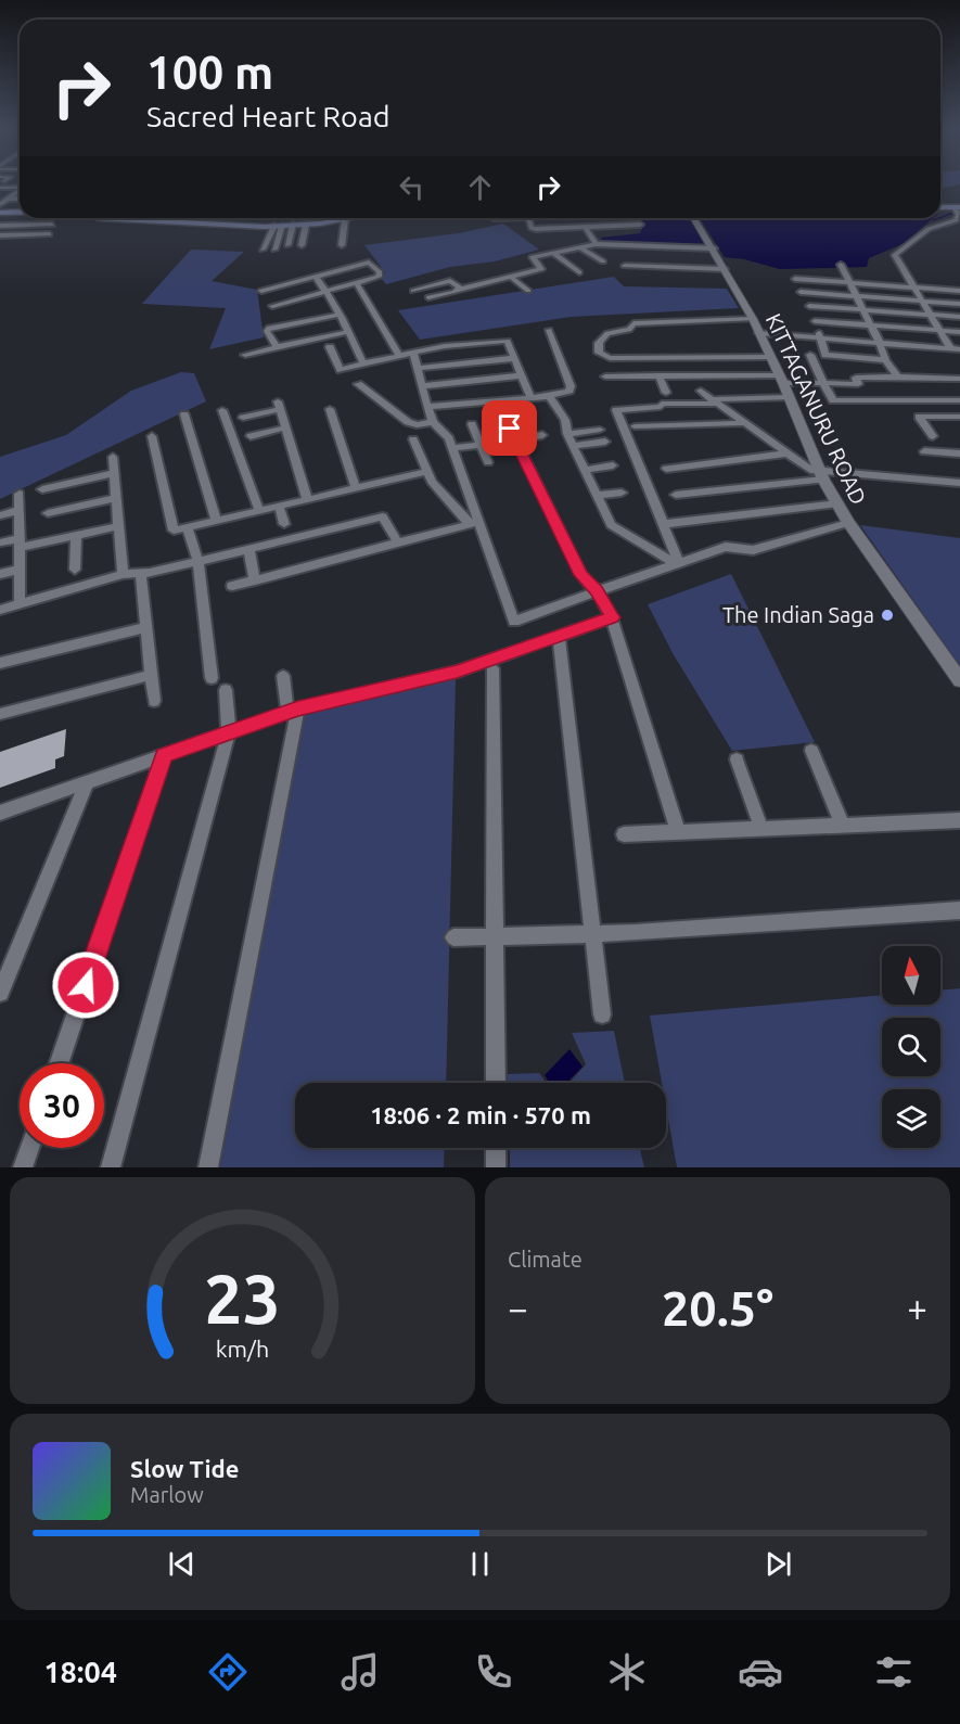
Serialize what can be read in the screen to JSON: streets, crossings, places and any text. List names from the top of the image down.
{
  "streets": {
    "street": ["KITTAGANURU ROAD"]
  },
  "places": ["The Indian Saga"],
  "north": "top",
  "page": {
    "turn": ["100 m", "Sacred Heart Road"],
    "limit": "30",
    "trip": "18:06 · 2 min · 570 m",
    "tile": "Climate",
    "heat": ["−", "20.5°", "+"],
    "song": ["Slow Tide", "Marlow"],
    "tabs": "18:04",
    "gauge": ["23", "km/h"]
  }
}
